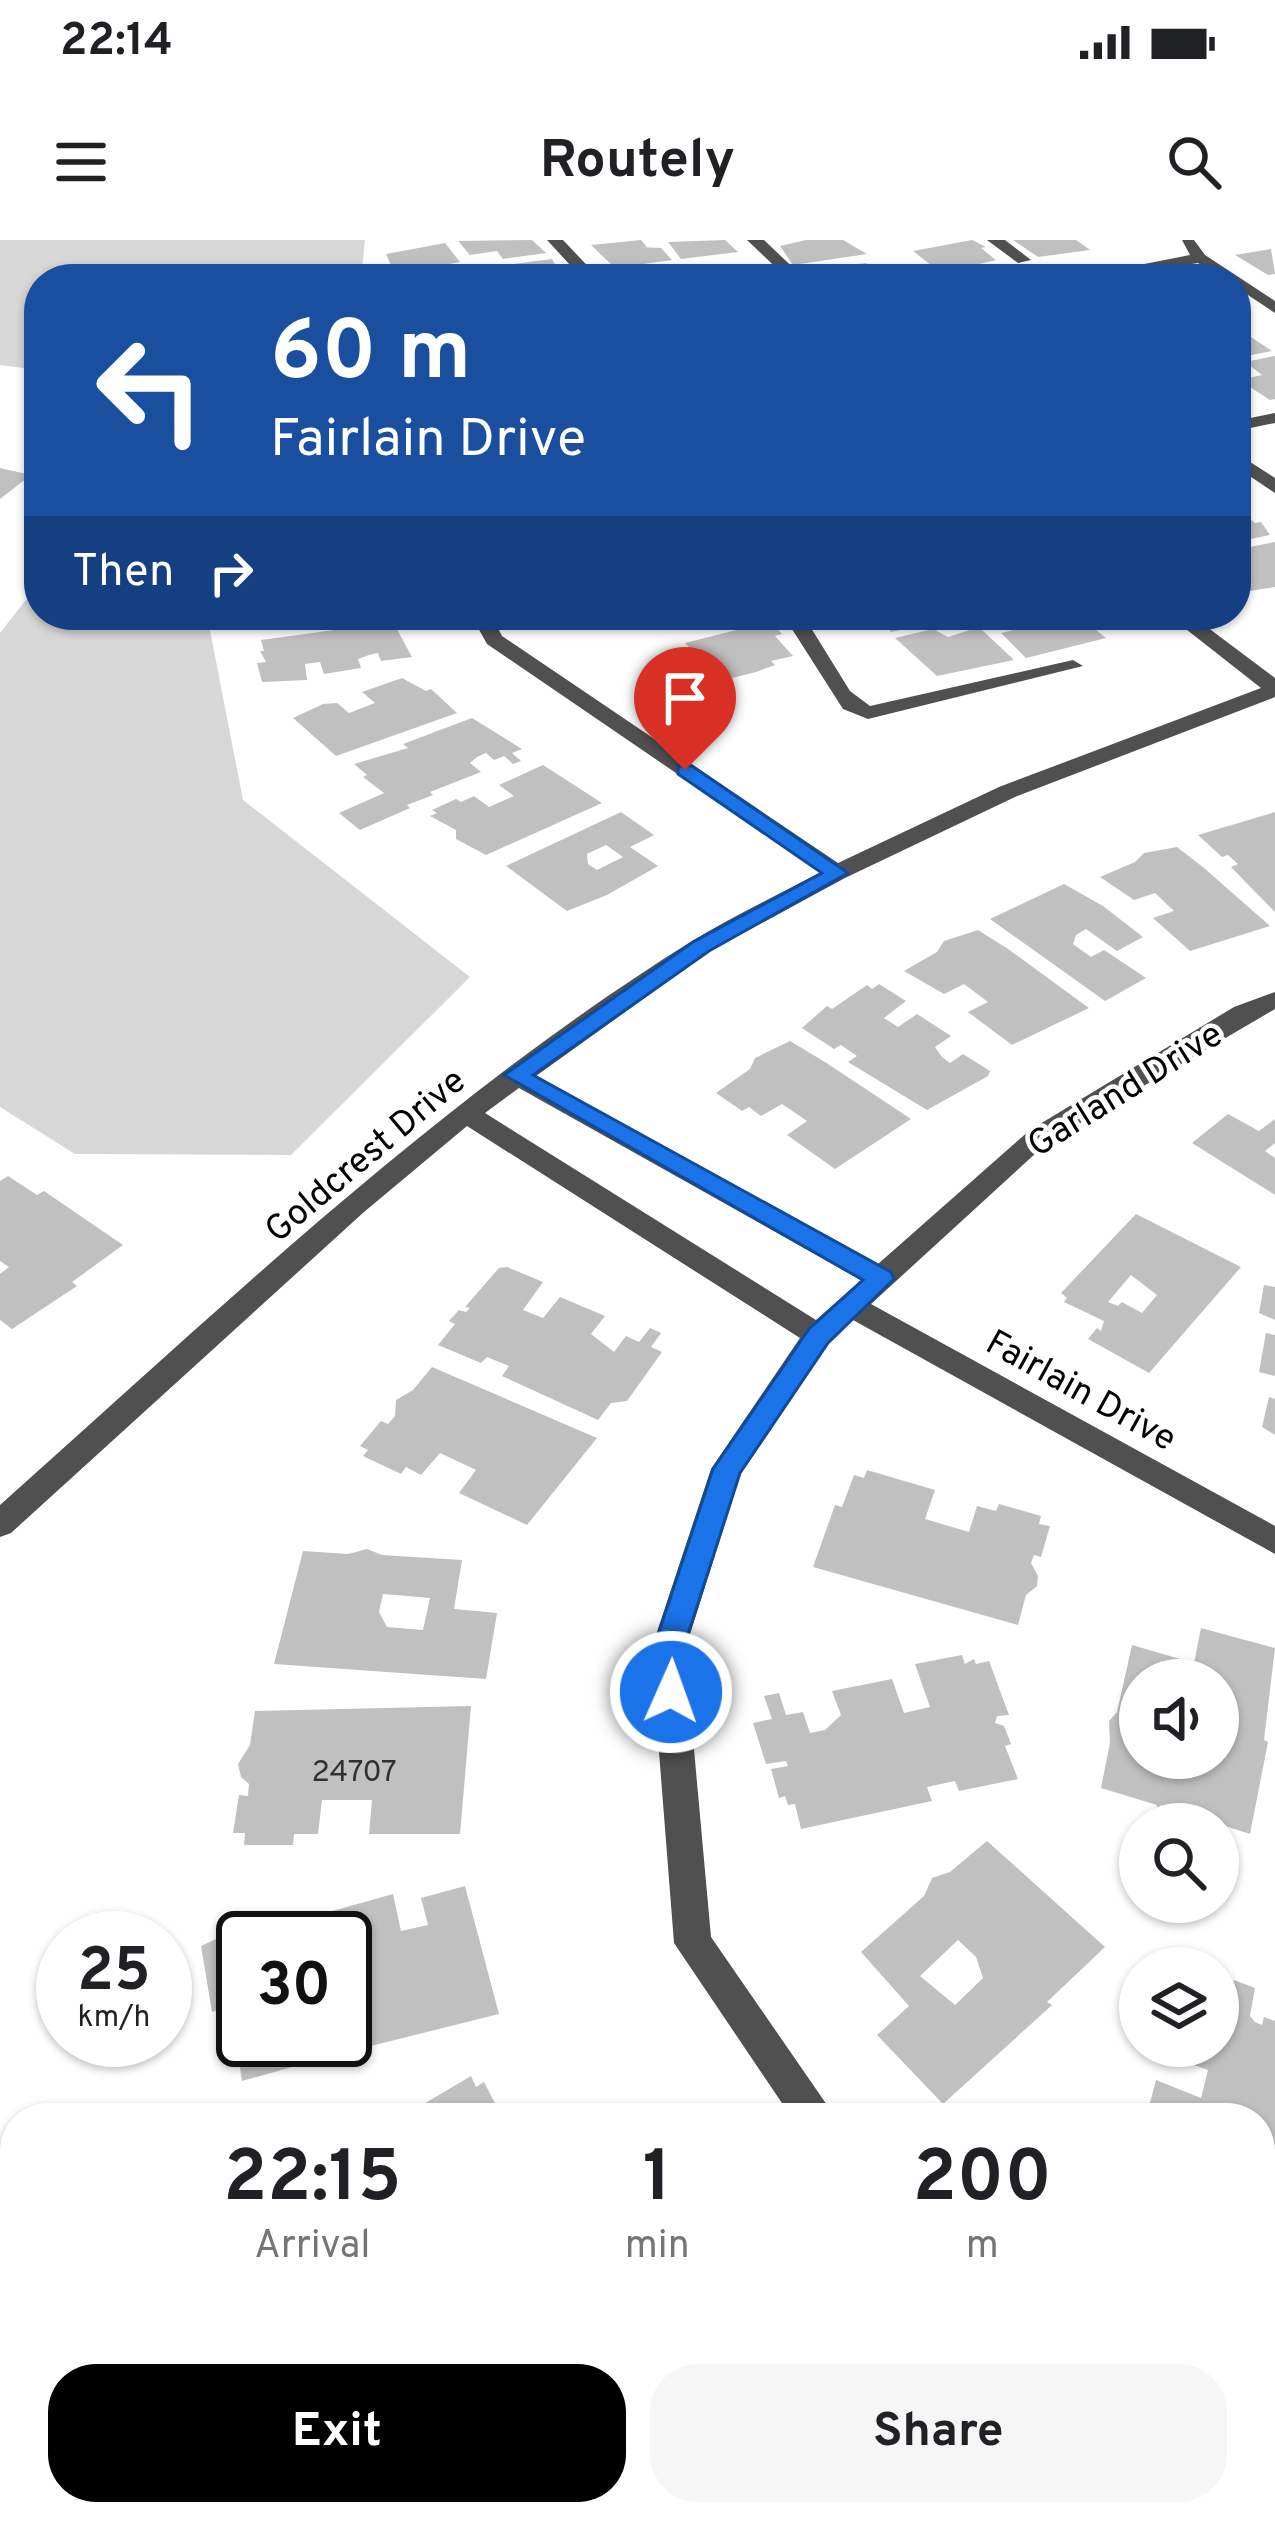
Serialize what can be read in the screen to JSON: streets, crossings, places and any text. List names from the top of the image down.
{
  "streets": {
    "street": ["Garland Drive", "Goldcrest Drive", "Fairlain Drive"]
  },
  "crossings": [
    ["Garland Drive", "Fairlain Drive"]
  ],
  "house_numbers": ["24707"],
  "page": {
    "status": "22:14",
    "header": "Routely",
    "turn": ["60 m", "Fairlain Drive"],
    "then": "Then",
    "speed": "25 km/h",
    "limit": "30",
    "eta": [
      "22:15",
      "Arrival",
      "1",
      "min",
      "200",
      "m"
    ],
    "buttons": ["Exit", "Share"]
  }
}
